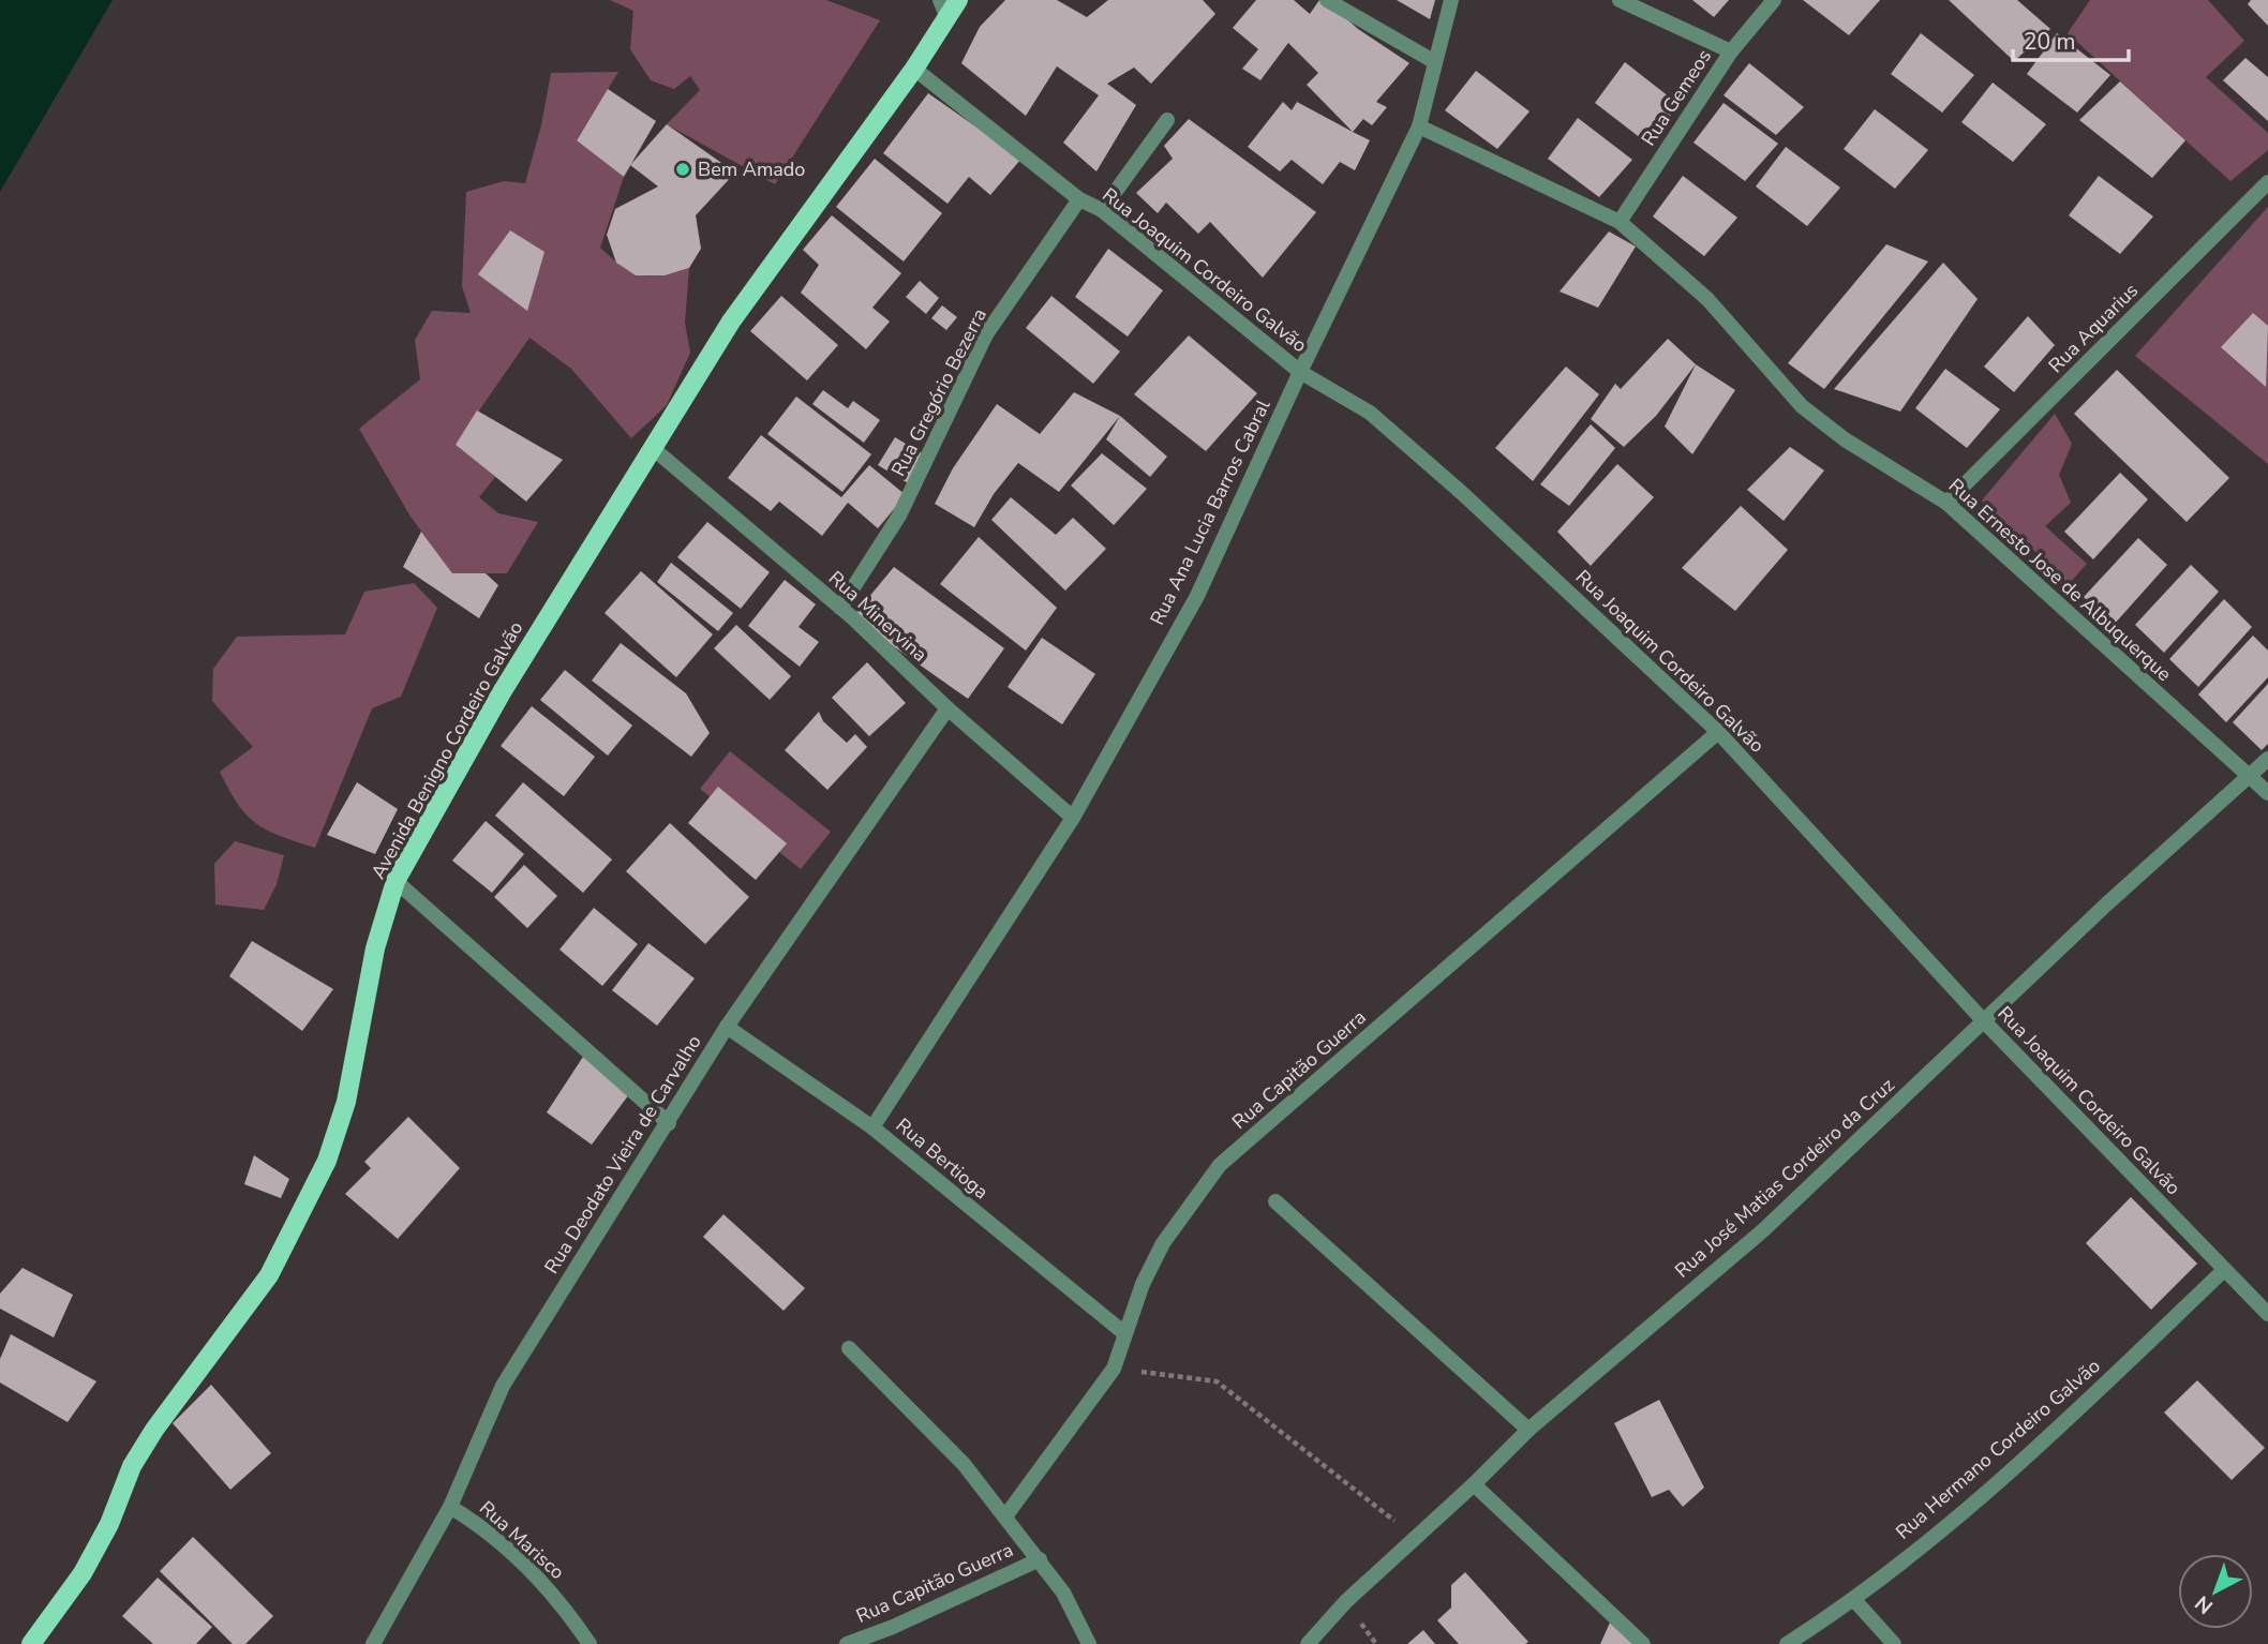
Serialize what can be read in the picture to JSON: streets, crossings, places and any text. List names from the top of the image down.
{
  "streets": {
    "main road": ["Avenida Benigno Cordeiro Galvão"],
    "street": [
      "Rua Gemeos",
      "Rua Joaquim Cordeiro Galvão",
      "Rua Aquarius",
      "Rua Gregório Bezerra",
      "Rua Ana Lucia Barros Cabral",
      "Rua Ernesto Jose de Albuquerque",
      "Rua Minervina",
      "Rua Capitão Guerra",
      "Rua Deodato Vieira de Carvalho",
      "Rua Bertioga",
      "Rua José Matias Cordeiro da Cruz",
      "Rua Hermano Cordeiro Galvão",
      "Rua Marisco"
    ]
  },
  "crossings": [
    ["Rua Gemeos", "Rua Ernesto Jose de Albuquerque"],
    ["Rua Joaquim Cordeiro Galvão", "Rua Gregório Bezerra"],
    ["Rua Joaquim Cordeiro Galvão", "Rua Ana Lucia Barros Cabral"],
    ["Rua Joaquim Cordeiro Galvão", "Avenida Benigno Cordeiro Galvão"],
    ["Rua Joaquim Cordeiro Galvão", "Rua Capitão Guerra"],
    ["Rua Joaquim Cordeiro Galvão", "Rua José Matias Cordeiro da Cruz"],
    ["Rua Joaquim Cordeiro Galvão", "Rua Hermano Cordeiro Galvão"],
    ["Rua Aquarius", "Rua Ernesto Jose de Albuquerque"],
    ["Rua Gregório Bezerra", "Rua Minervina"],
    ["Rua Ana Lucia Barros Cabral", "Rua Ernesto Jose de Albuquerque"],
    ["Rua Ana Lucia Barros Cabral", "Rua Minervina"],
    ["Rua Ana Lucia Barros Cabral", "Rua Bertioga"],
    ["Rua Ernesto Jose de Albuquerque", "Rua José Matias Cordeiro da Cruz"],
    ["Rua Minervina", "Avenida Benigno Cordeiro Galvão"],
    ["Rua Minervina", "Rua Deodato Vieira de Carvalho"],
    ["Rua Capitão Guerra", "Rua Bertioga"],
    ["Rua Deodato Vieira de Carvalho", "Rua Bertioga"],
    ["Rua Deodato Vieira de Carvalho", "Rua Marisco"]
  ],
  "places": ["Bem Amado"],
  "scale_bar": "20 m",
  "north": "bottom left"
}
